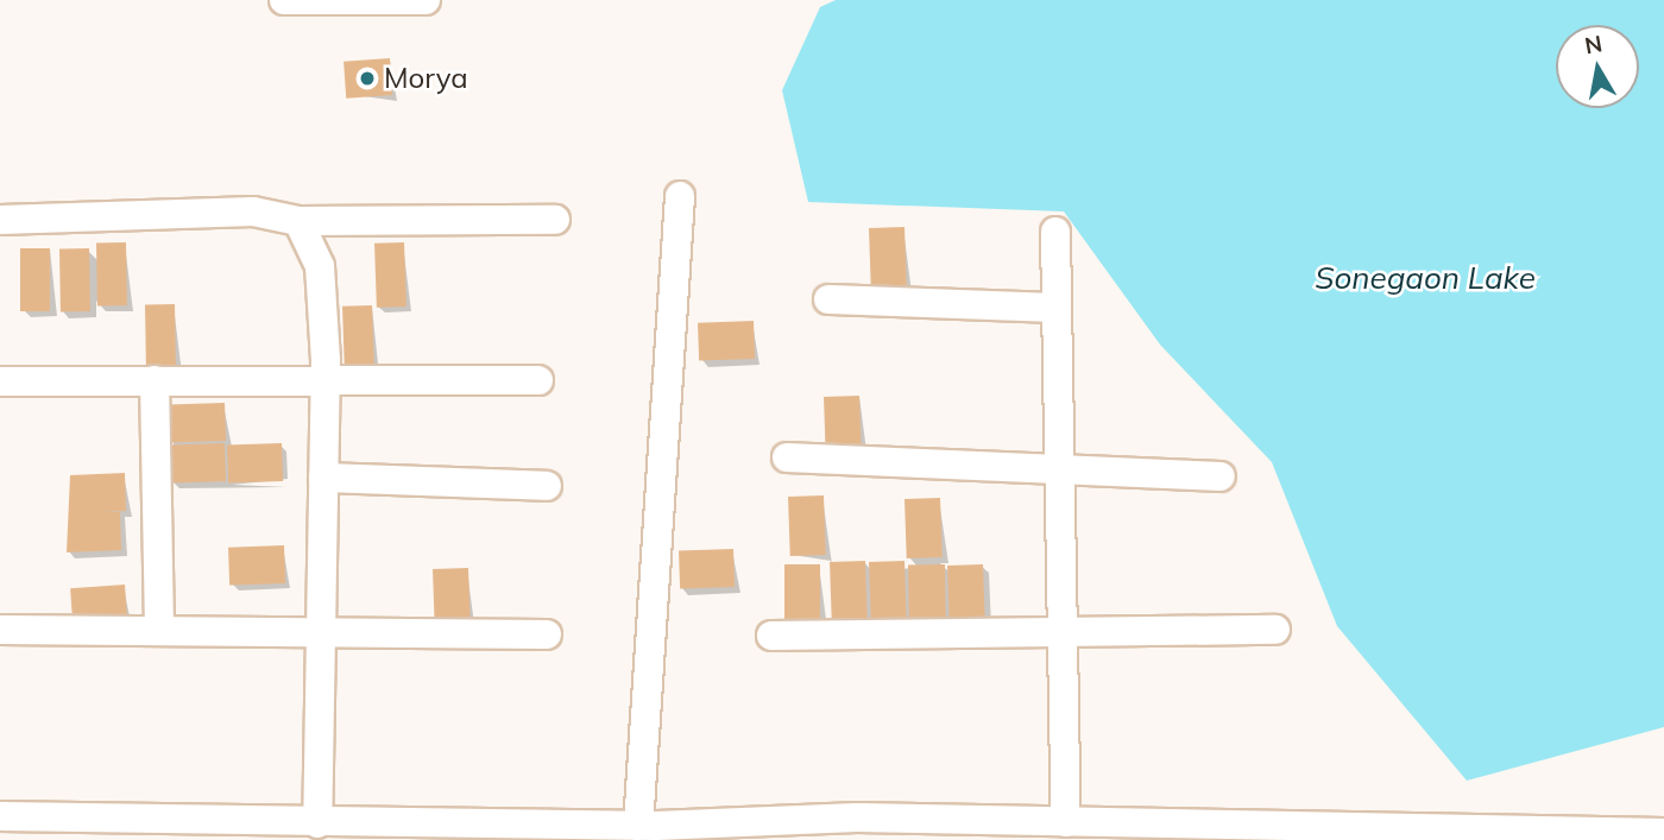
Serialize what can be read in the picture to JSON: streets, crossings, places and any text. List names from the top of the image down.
{
  "water": ["Sonegaon Lake"],
  "places": ["Morya"],
  "north": "top"
}
